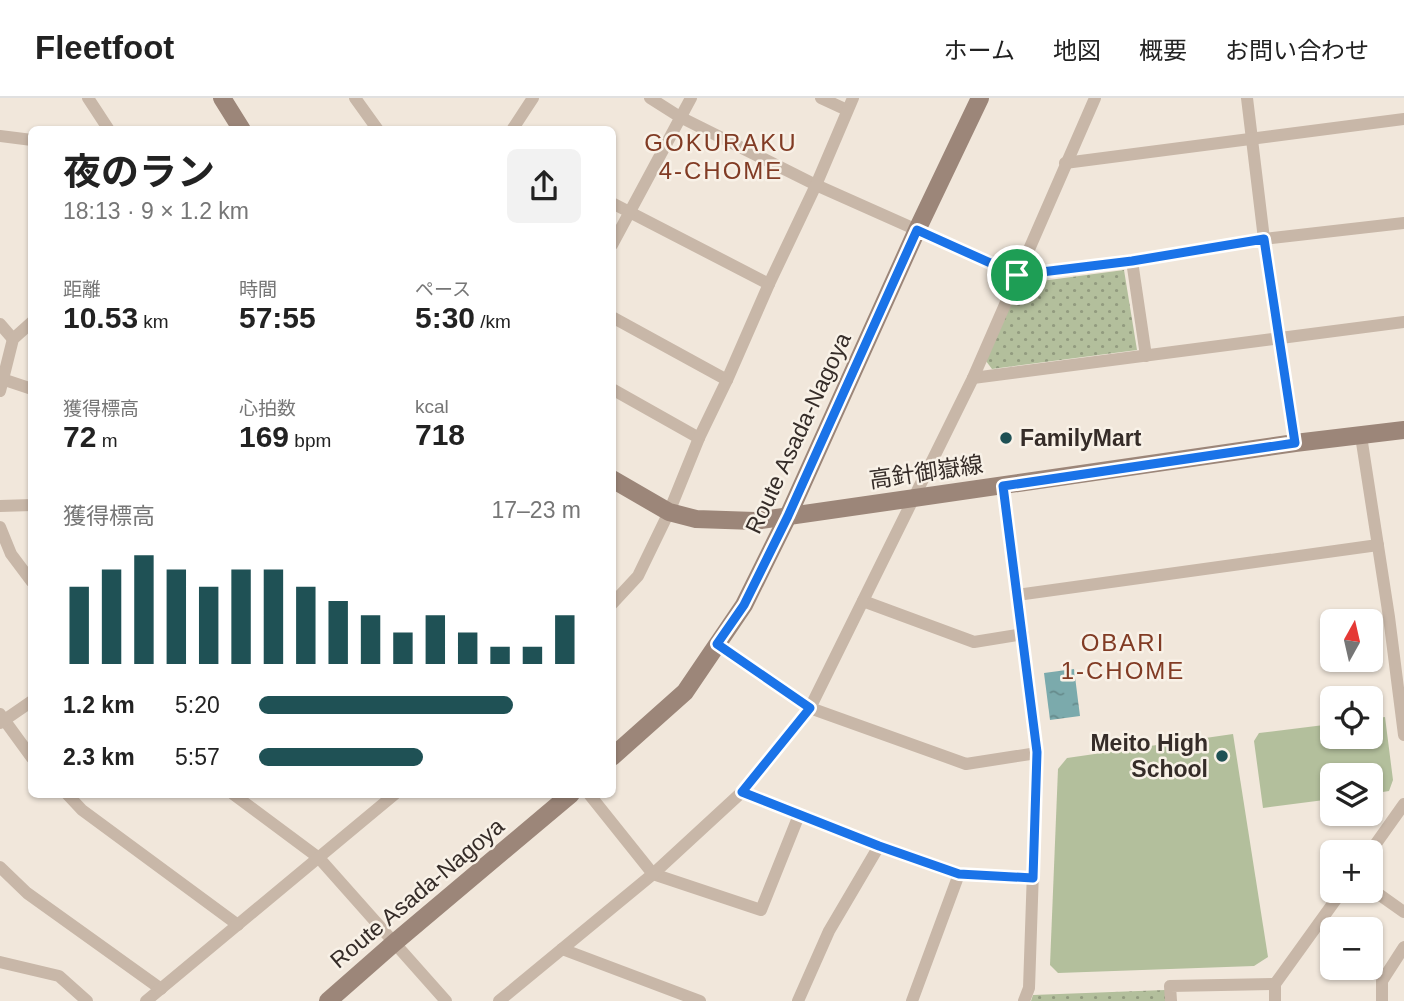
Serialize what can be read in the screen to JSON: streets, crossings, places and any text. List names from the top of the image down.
{
  "streets": {
    "main road": ["Route Asada-Nagoya", "高針御嶽線"]
  },
  "crossings": [
    ["Route Asada-Nagoya", "高針御嶽線"]
  ],
  "districts": ["GOKURAKU 4-CHOME", "OBARI 1-CHOME"],
  "places": ["FamilyMart", "Meito High School"],
  "north": "top",
  "page": {
    "header": "Fleetfoot",
    "nav": [
      "ホーム",
      "地図",
      "概要",
      "お問い合わせ"
    ],
    "heading": ["夜のラン", "18:13 · 9 × 1.2 km"],
    "stats": [
      ["距離", "10.53 km"],
      ["時間", "57:55"],
      ["ペース", "5:30 /km"],
      ["獲得標高", "72 m"],
      ["心拍数", "169 bpm"],
      ["kcal", "718"]
    ],
    "chart": ["獲得標高", "17–23 m"],
    "map_buttons": ["+", "−"],
    "list": [
      {
        "name": "1.2 km",
        "note": "5:20"
      },
      {
        "name": "2.3 km",
        "note": "5:57"
      }
    ]
  }
}
